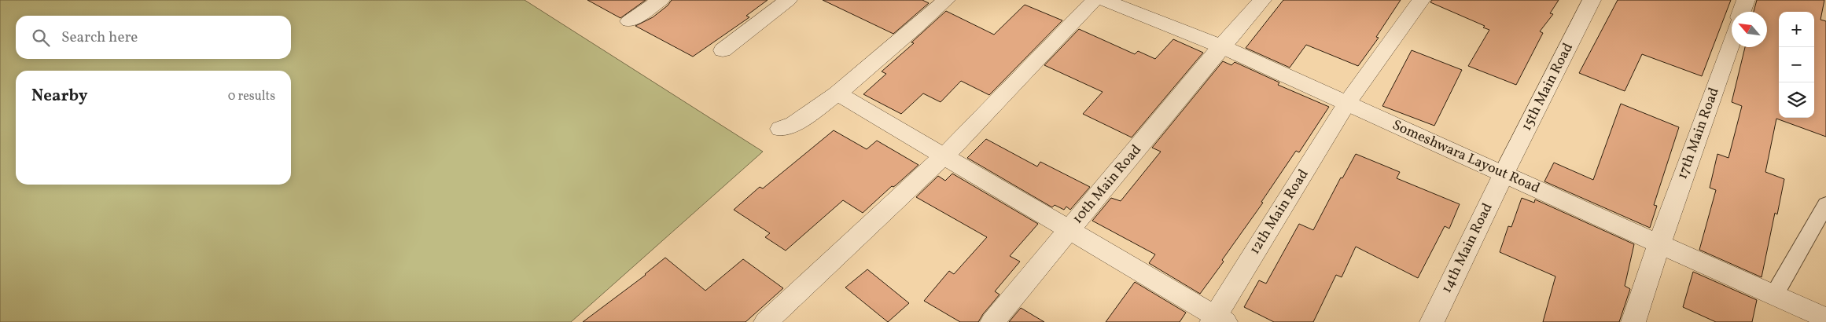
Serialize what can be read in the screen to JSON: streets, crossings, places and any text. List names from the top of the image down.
{
  "streets": {
    "street": [
      "15th Main Road",
      "17th Main Road",
      "Someshwara Layout Road",
      "10th Main Road",
      "12th Main Road",
      "14th Main Road"
    ]
  },
  "crossings": [
    ["15th Main Road", "Someshwara Layout Road"],
    ["15th Main Road", "14th Main Road"],
    ["17th Main Road", "Someshwara Layout Road"],
    ["Someshwara Layout Road", "10th Main Road"],
    ["Someshwara Layout Road", "12th Main Road"],
    ["Someshwara Layout Road", "14th Main Road"]
  ],
  "north": "top left",
  "page": {
    "map_buttons": ["+", "−"],
    "search": "Search here",
    "heading": ["Nearby", "0 results"]
  }
}
